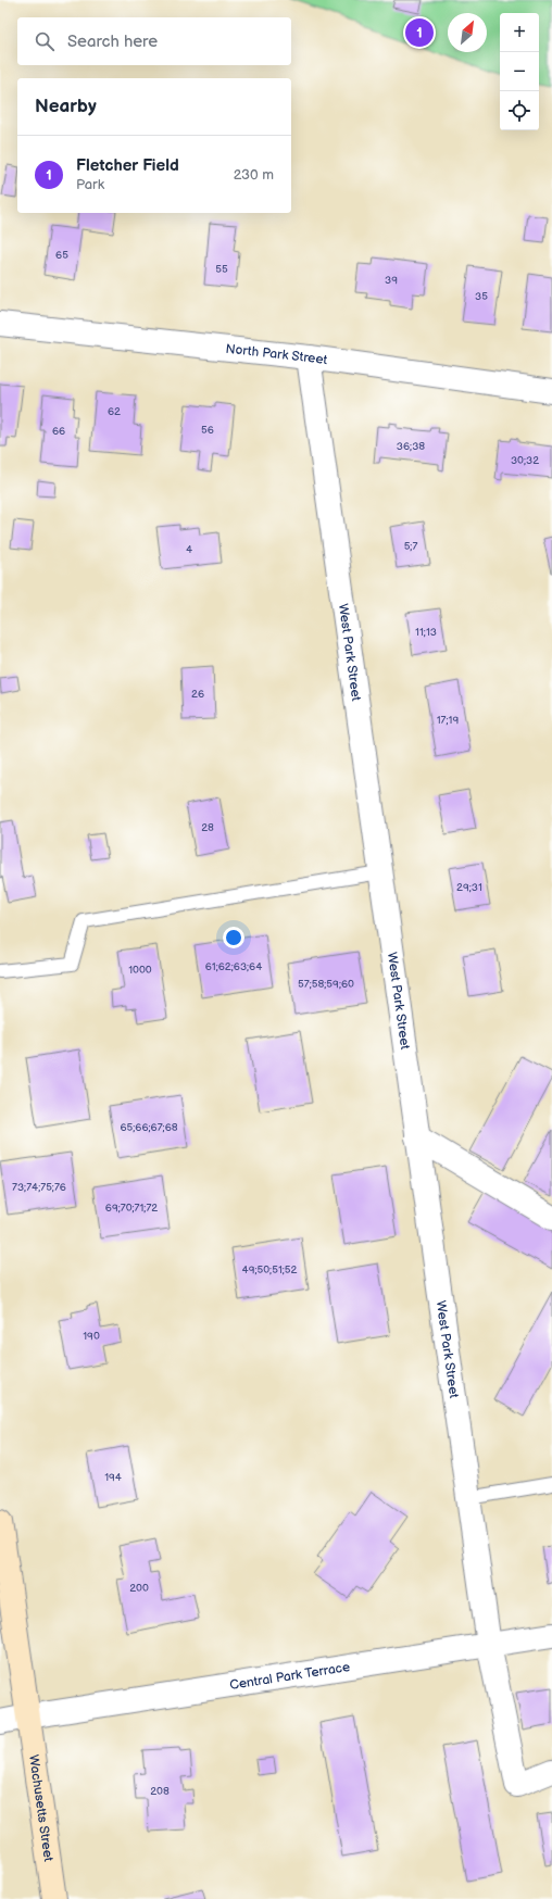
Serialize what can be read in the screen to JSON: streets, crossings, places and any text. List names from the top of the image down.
{
  "streets": {
    "street": [
      "North Park Street",
      "West Park Street",
      "Central Park Terrace",
      "Wachusetts Street"
    ]
  },
  "crossings": [
    ["North Park Street", "West Park Street"],
    ["West Park Street", "Central Park Terrace"],
    ["Central Park Terrace", "Wachusetts Street"]
  ],
  "house_numbers": [
    "65",
    "55",
    "39",
    "35",
    "62",
    "56",
    "66",
    "36;38",
    "30;32",
    "5;7",
    "4",
    "11;13",
    "26",
    "17;19",
    "28",
    "29;31",
    "61;62;63;64",
    "1000",
    "57;58;59;60",
    "65;66;67;68",
    "73;74;75;76",
    "69;70;71;72",
    "49;50;51;52",
    "190",
    "194",
    "200",
    "208"
  ],
  "north": "top right",
  "page": {
    "map_buttons": ["+", "−"],
    "pins": "1",
    "search": "Search here",
    "heading": "Nearby",
    "list": [
      {
        "mark": "1",
        "name": "Fletcher Field",
        "note": "Park",
        "value": "230 m"
      }
    ]
  }
}
